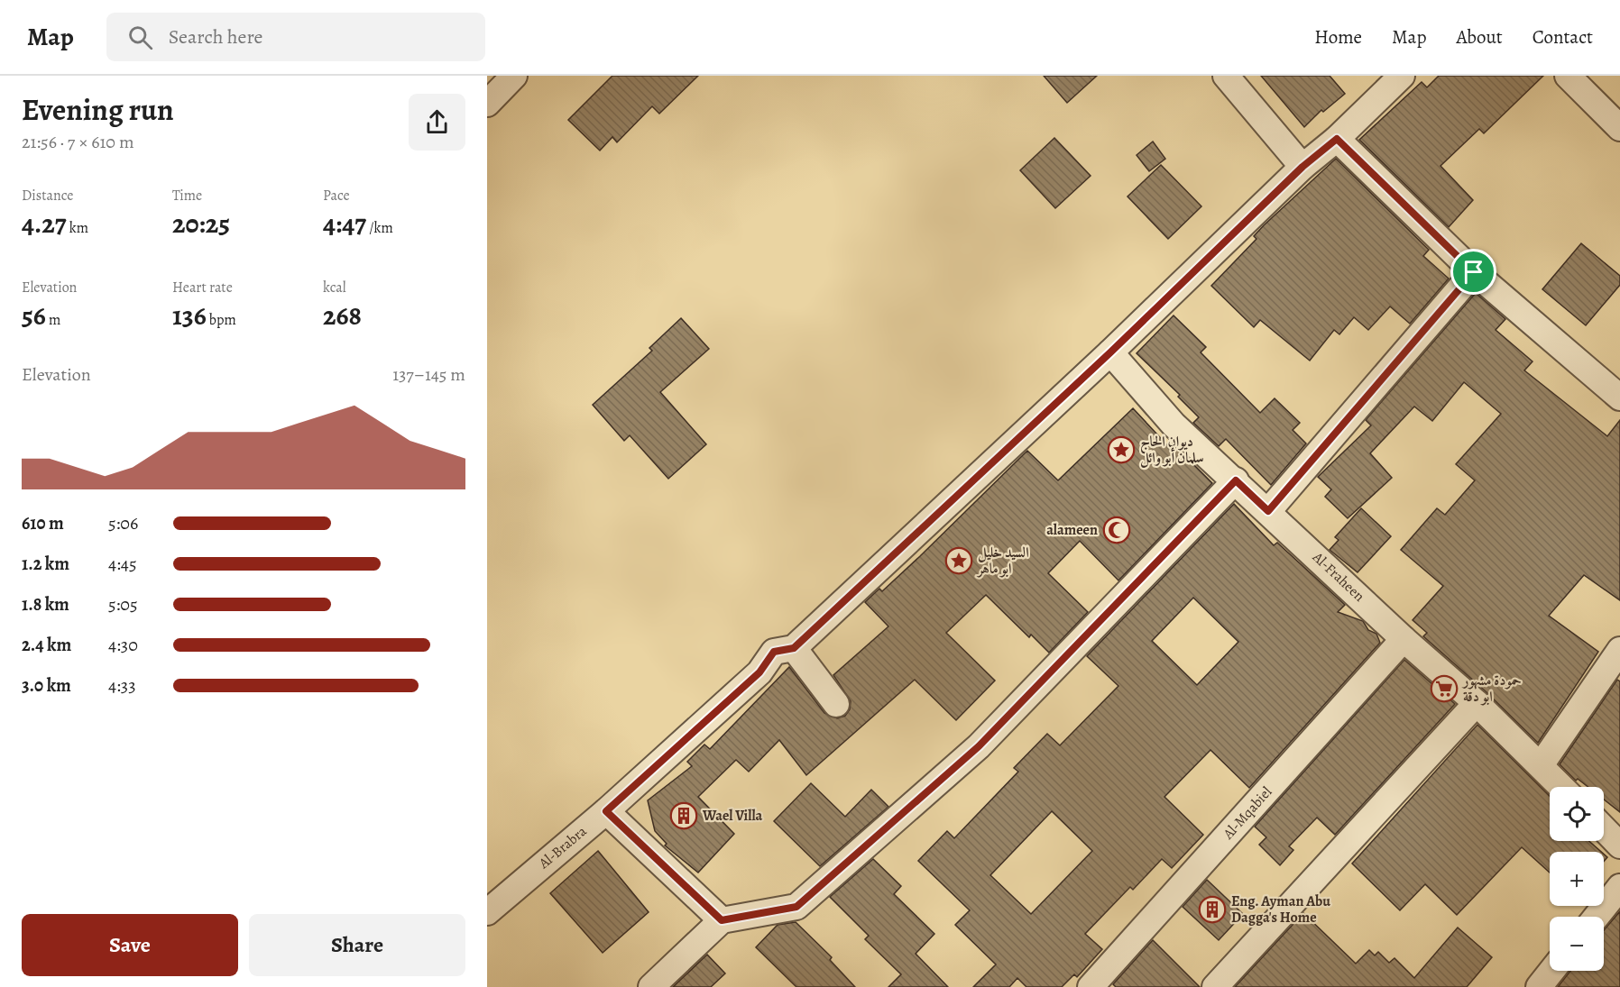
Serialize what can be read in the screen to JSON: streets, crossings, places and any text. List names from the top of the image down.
{
  "streets": {
    "street": ["Al-Fraheen", "Al-Mqabiel", "Al-Brabra"]
  },
  "crossings": [
    ["Al-Fraheen", "Al-Mqabiel"],
    ["Al-Fraheen", "Al-Brabra"]
  ],
  "places": {
    "place": ["ديوان الحاج سلمان أبو وائل", "السيد خليل ابو ماهر"],
    "mosque": ["alameen"],
    "supermarket": ["حمودة مشهور ابو دقة"],
    "building": ["Wael Villa", "Eng. Ayman Abu Dagga's Home"]
  },
  "page": {
    "header": "Map",
    "search": "Search here",
    "nav": [
      "Home",
      "Map",
      "About",
      "Contact"
    ],
    "heading": ["Evening run", "21:56 · 7 × 610 m"],
    "stats": [
      ["Distance", "4.27 km"],
      ["Time", "20:25"],
      ["Pace", "4:47 /km"],
      ["Elevation", "56 m"],
      ["Heart rate", "136 bpm"],
      ["kcal", "268"]
    ],
    "chart": ["Elevation", "137–145 m"],
    "list": [
      {
        "name": "610 m",
        "note": "5:06"
      },
      {
        "name": "1.2 km",
        "note": "4:45"
      },
      {
        "name": "1.8 km",
        "note": "5:05"
      },
      {
        "name": "2.4 km",
        "note": "4:30"
      },
      {
        "name": "3.0 km",
        "note": "4:33"
      }
    ],
    "map_buttons": ["+", "−"],
    "buttons": ["Save", "Share"]
  }
}
